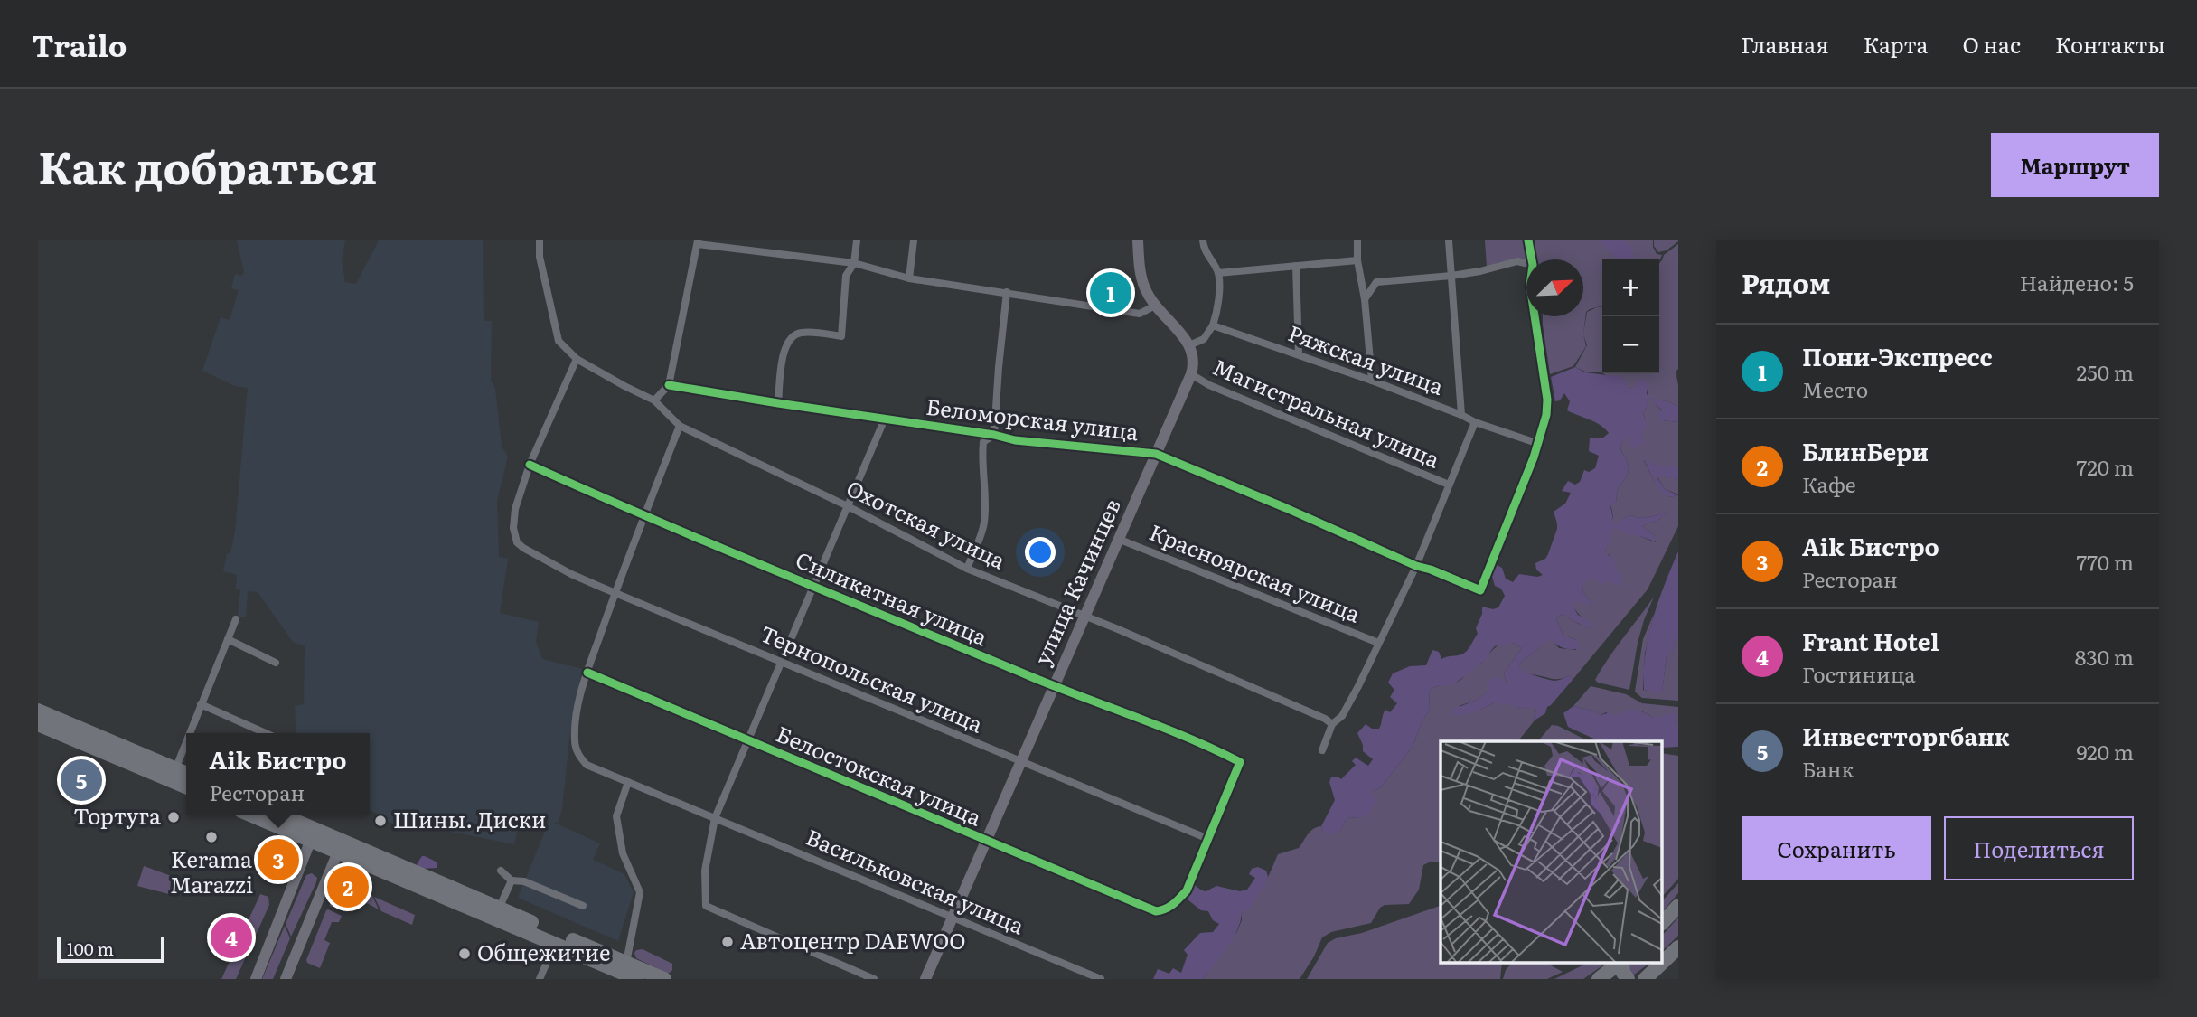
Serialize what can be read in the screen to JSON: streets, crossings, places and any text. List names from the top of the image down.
{
  "streets": {
    "main road": ["улица Качинцев"],
    "street": [
      "Ряжская улица",
      "Магистральная улица",
      "Беломорская улица",
      "Охотская улица",
      "Красноярская улица",
      "Силикатная улица",
      "Тернопольская улица",
      "Белостокская улица",
      "Васильковская улица"
    ]
  },
  "crossings": [
    ["Ряжская улица", "Беломорская улица"],
    ["Магистральная улица", "улица Качинцев"],
    ["Беломорская улица", "улица Качинцев"],
    ["Охотская улица", "улица Качинцев"],
    ["Охотская улица", "Васильковская улица"],
    ["Красноярская улица", "улица Качинцев"],
    ["улица Качинцев", "Силикатная улица"],
    ["улица Качинцев", "Тернопольская улица"],
    ["улица Качинцев", "Белостокская улица"],
    ["улица Качинцев", "Васильковская улица"],
    ["Силикатная улица", "Тернопольская улица"],
    ["Силикатная улица", "Белостокская улица"],
    ["Силикатная улица", "Васильковская улица"],
    ["Тернопольская улица", "Белостокская улица"],
    ["Тернопольская улица", "Васильковская улица"],
    ["Белостокская улица", "Васильковская улица"]
  ],
  "places": [
    "Тортуга",
    "Шины. Диски",
    "Kerama Marazzi",
    "Автоцентр DAEWOO",
    "Общежитие"
  ],
  "scale_bar": "100 m",
  "north": "top right",
  "page": {
    "header": "Trailo",
    "nav": [
      "Главная",
      "Карта",
      "О нас",
      "Контакты"
    ],
    "title": "Как добраться",
    "buttons": [
      "Маршрут",
      ["Сохранить", "Поделиться"]
    ],
    "heading": ["Рядом", "Найдено: 5"],
    "map_buttons": ["+", "−"],
    "pins": [
      "1",
      "5",
      "3",
      "2",
      "4"
    ],
    "list": [
      {
        "mark": "1",
        "name": "Пони-Экспресс",
        "note": "Место",
        "value": "250 m"
      },
      {
        "mark": "2",
        "name": "БлинБери",
        "note": "Кафе",
        "value": "720 m"
      },
      {
        "mark": "3",
        "name": "Aik Бистро",
        "note": "Ресторан",
        "value": "770 m"
      },
      {
        "mark": "4",
        "name": "Frant Hotel",
        "note": "Гостиница",
        "value": "830 m"
      },
      {
        "mark": "5",
        "name": "Инвестторгбанк",
        "note": "Банк",
        "value": "920 m"
      }
    ],
    "popup": ["Aik Бистро", "Ресторан"],
    "scale": "100 m"
  }
}
